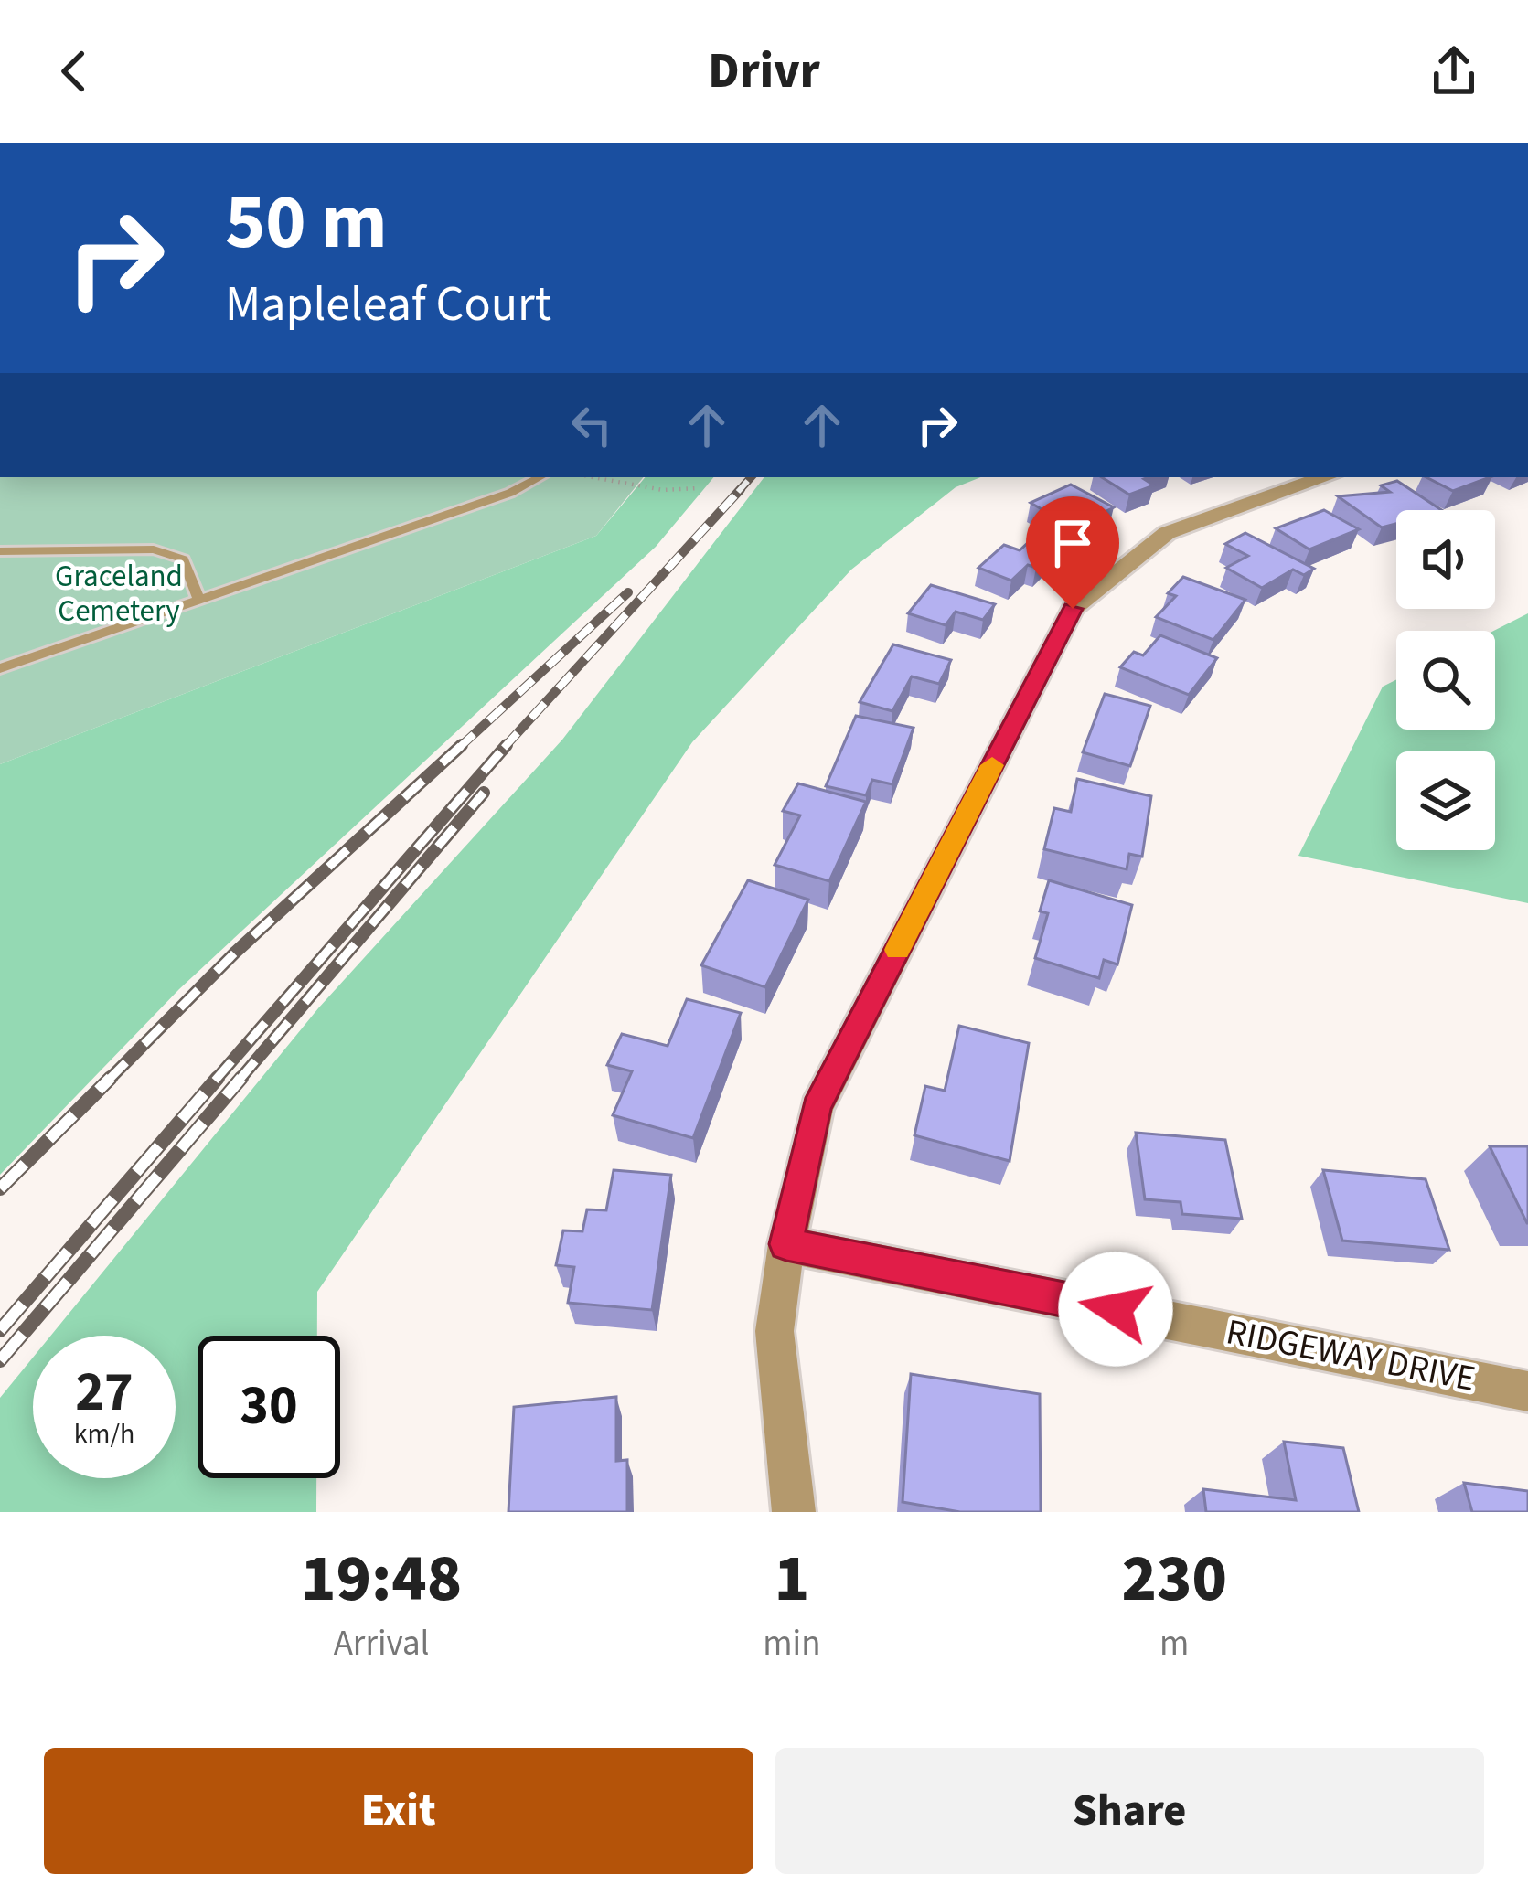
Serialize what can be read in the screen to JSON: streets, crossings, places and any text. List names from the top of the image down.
{
  "streets": {
    "street": ["RIDGEWAY DRIVE"]
  },
  "parks": ["Graceland Cemetery"],
  "page": {
    "header": "Drivr",
    "turn": ["50 m", "Mapleleaf Court"],
    "speed": "27 km/h",
    "limit": "30",
    "eta": [
      "19:48",
      "Arrival",
      "1",
      "min",
      "230",
      "m"
    ],
    "buttons": ["Exit", "Share"]
  }
}
